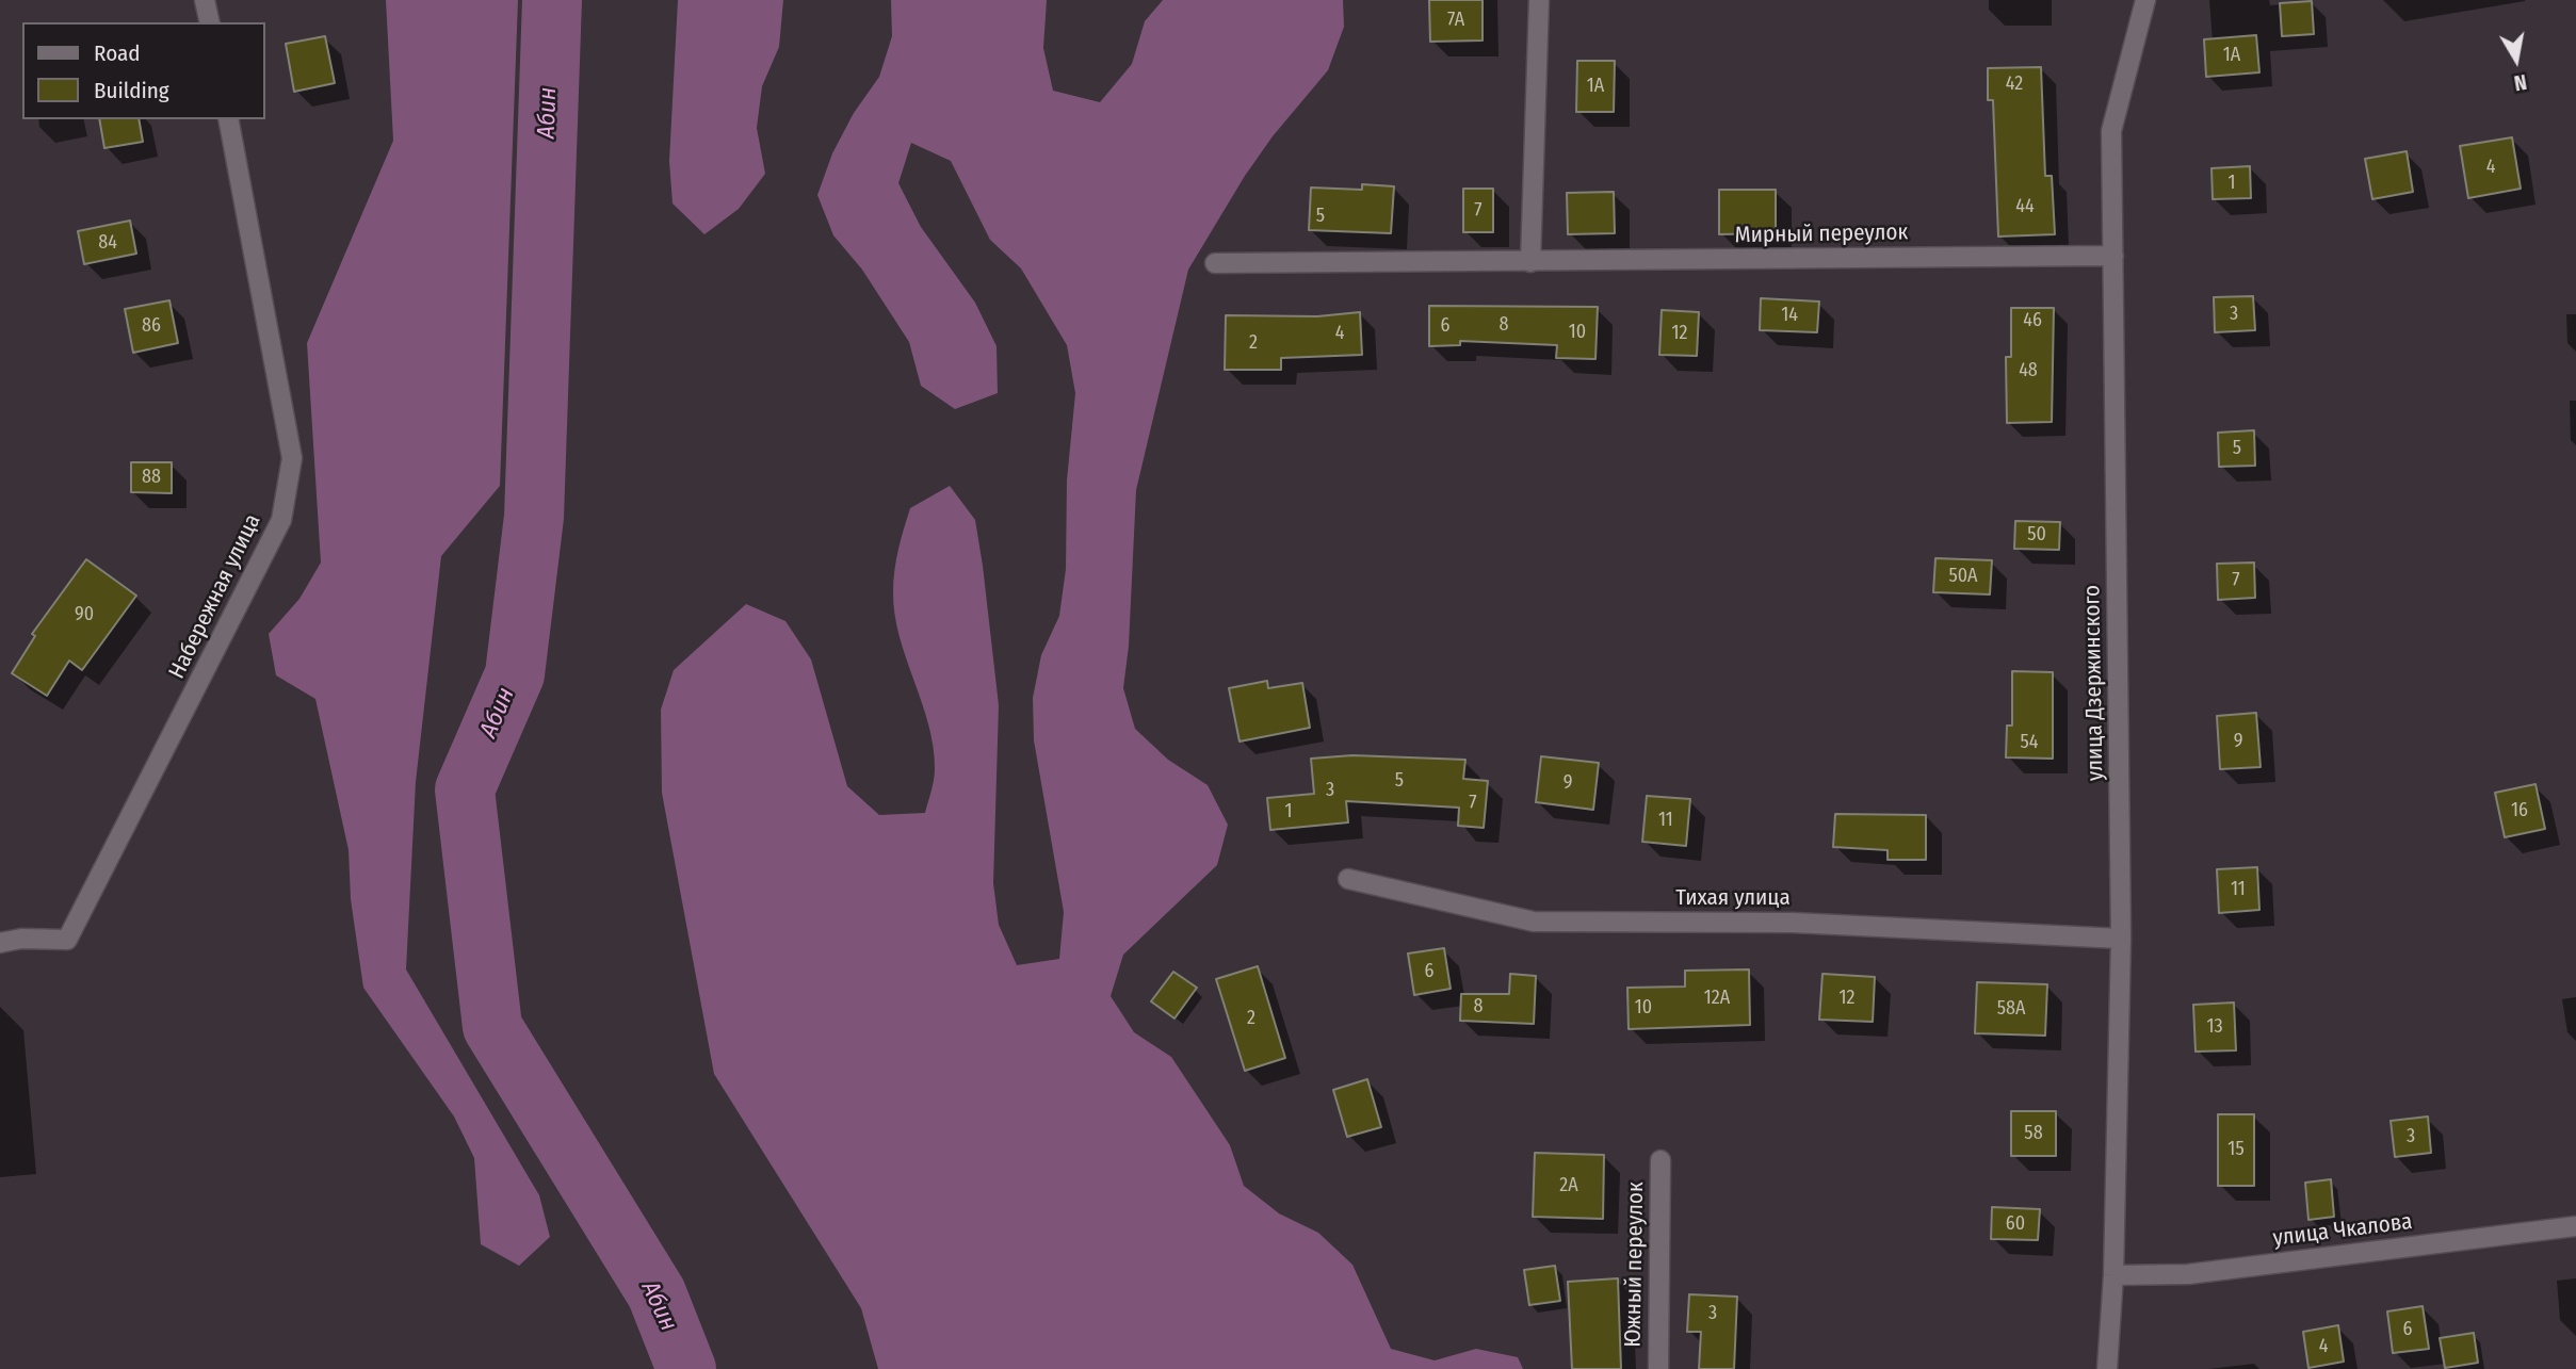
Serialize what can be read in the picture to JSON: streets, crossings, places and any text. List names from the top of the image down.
{
  "streets": {
    "street": [
      "Мирный переулок",
      "Набережная улица",
      "улица Дзержинского",
      "Тихая улица",
      "улица Чкалова",
      "Южный переулок"
    ]
  },
  "crossings": [
    ["Мирный переулок", "улица Дзержинского"],
    ["улица Дзержинского", "Тихая улица"],
    ["улица Дзержинского", "улица Чкалова"]
  ],
  "water": ["Абин"],
  "house_numbers": [
    "7А",
    "1А",
    "42",
    "1А",
    "4",
    "1",
    "44",
    "7",
    "5",
    "84",
    "3",
    "14",
    "46",
    "8",
    "86",
    "6",
    "10",
    "4",
    "12",
    "2",
    "48",
    "5",
    "88",
    "50",
    "50А",
    "7",
    "90",
    "9",
    "54",
    "5",
    "9",
    "3",
    "7",
    "16",
    "1",
    "11",
    "11",
    "6",
    "12А",
    "12",
    "8",
    "10",
    "58А",
    "2",
    "13",
    "58",
    "3",
    "15",
    "2А",
    "60",
    "3",
    "6",
    "4"
  ],
  "legend": ["Road", "Building"],
  "north": "bottom"
}
